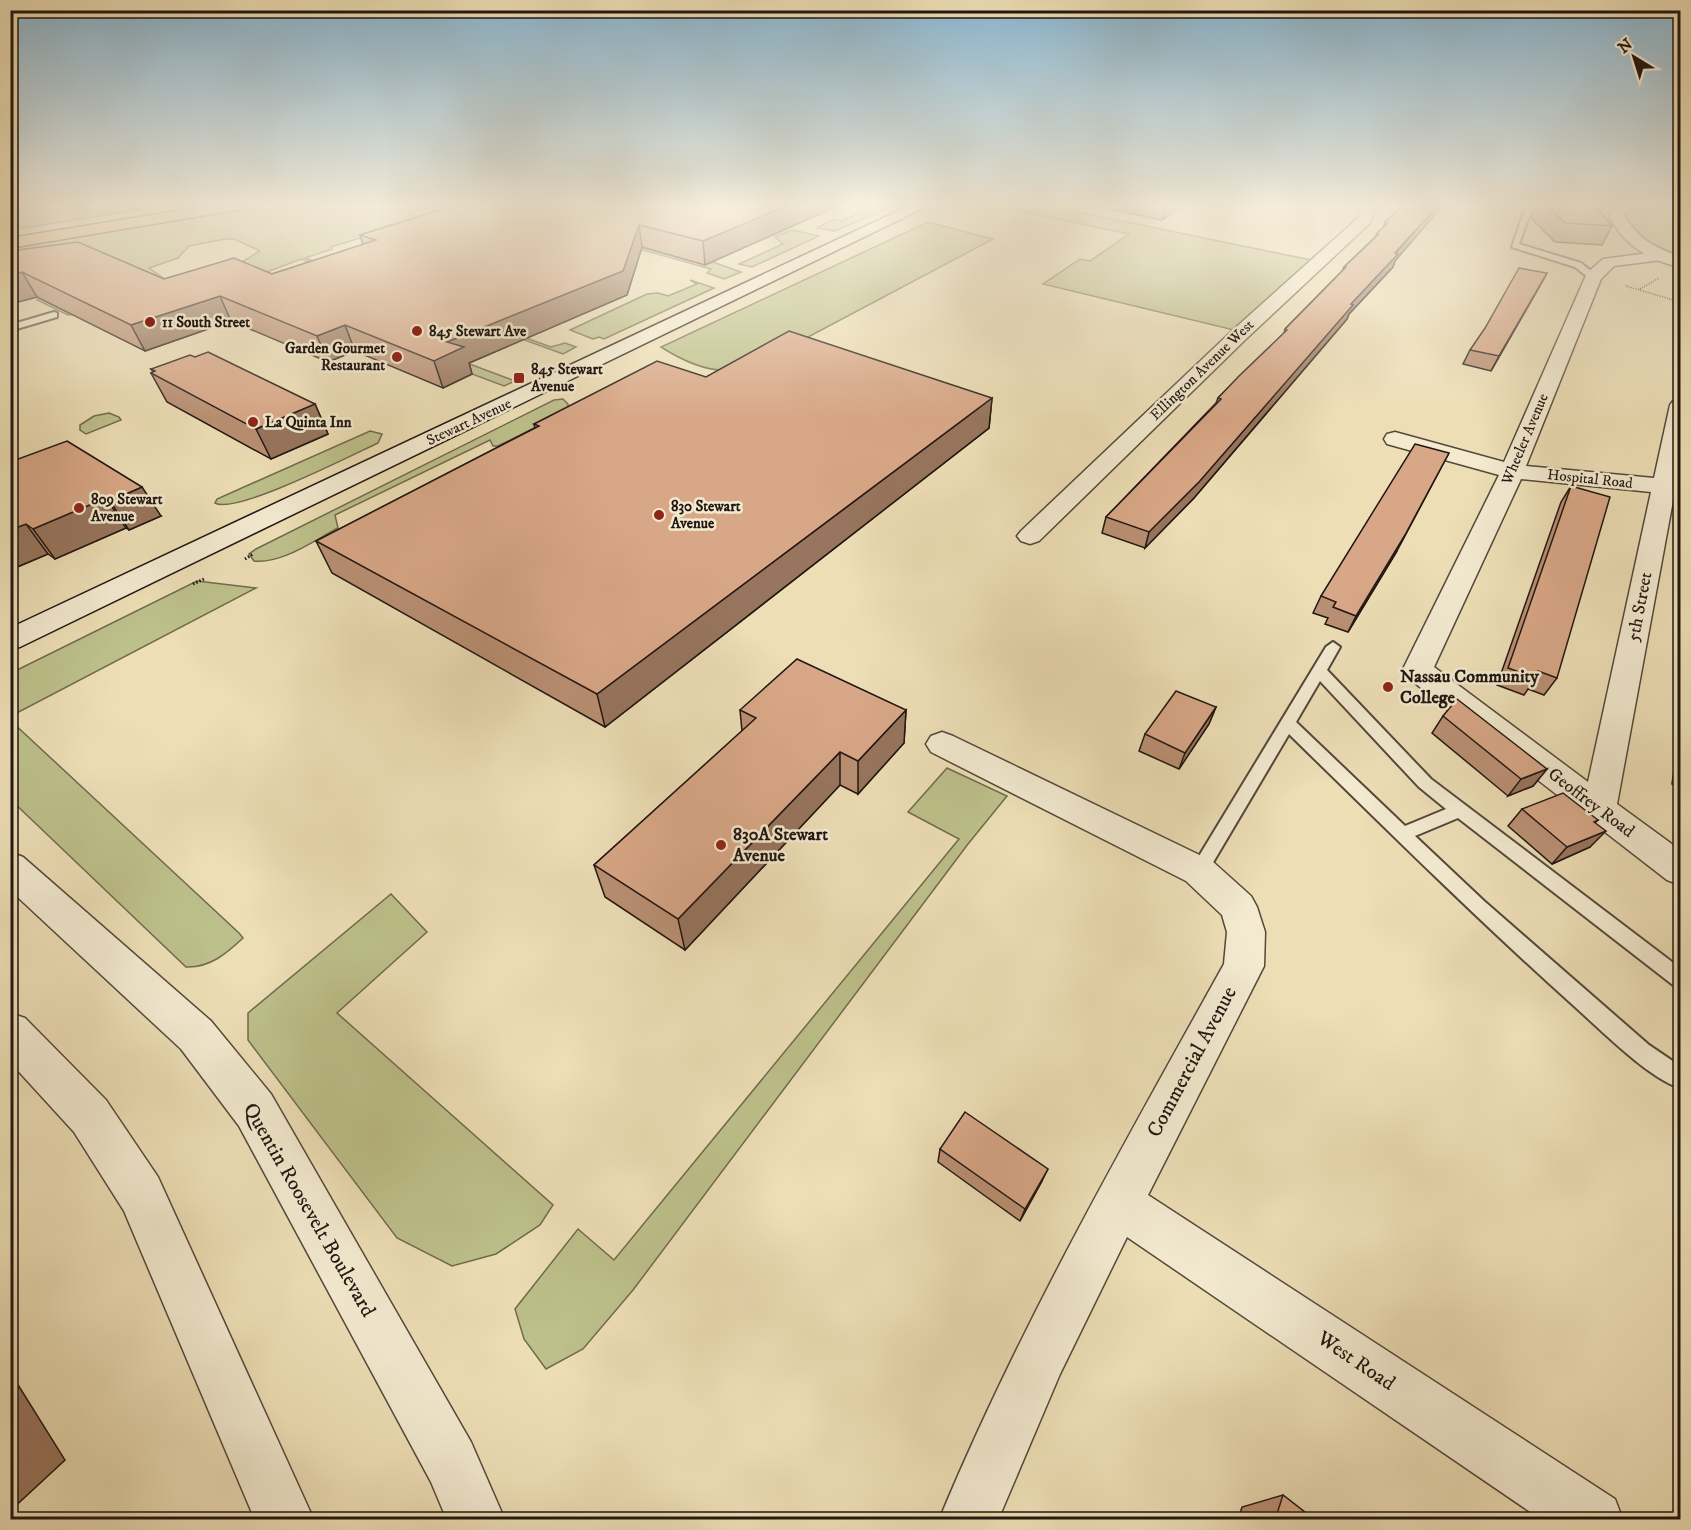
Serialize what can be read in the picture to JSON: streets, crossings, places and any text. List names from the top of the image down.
{
  "streets": {
    "street": [
      "Ellington Avenue West",
      "Stewart Avenue",
      "Wheeler Avenue",
      "Hospital Road",
      "5th Street",
      "Geoffrey Road",
      "Commercial Avenue",
      "Quentin Roosevelt Boulevard",
      "West Road"
    ]
  },
  "crossings": [
    ["Wheeler Avenue", "Hospital Road"],
    ["Wheeler Avenue", "Geoffrey Road"],
    ["Hospital Road", "5th Street"],
    ["5th Street", "Geoffrey Road"],
    ["Commercial Avenue", "West Road"]
  ],
  "places": {
    "other": [
      "11 South Street",
      "845 Stewart Ave",
      "Garden Gourmet Restaurant",
      "La Quinta Inn",
      "809 Stewart Avenue",
      "830 Stewart Avenue",
      "Nassau Community College",
      "830A Stewart Avenue"
    ],
    "transit": ["845 Stewart Avenue"]
  },
  "north": "top left"
}
